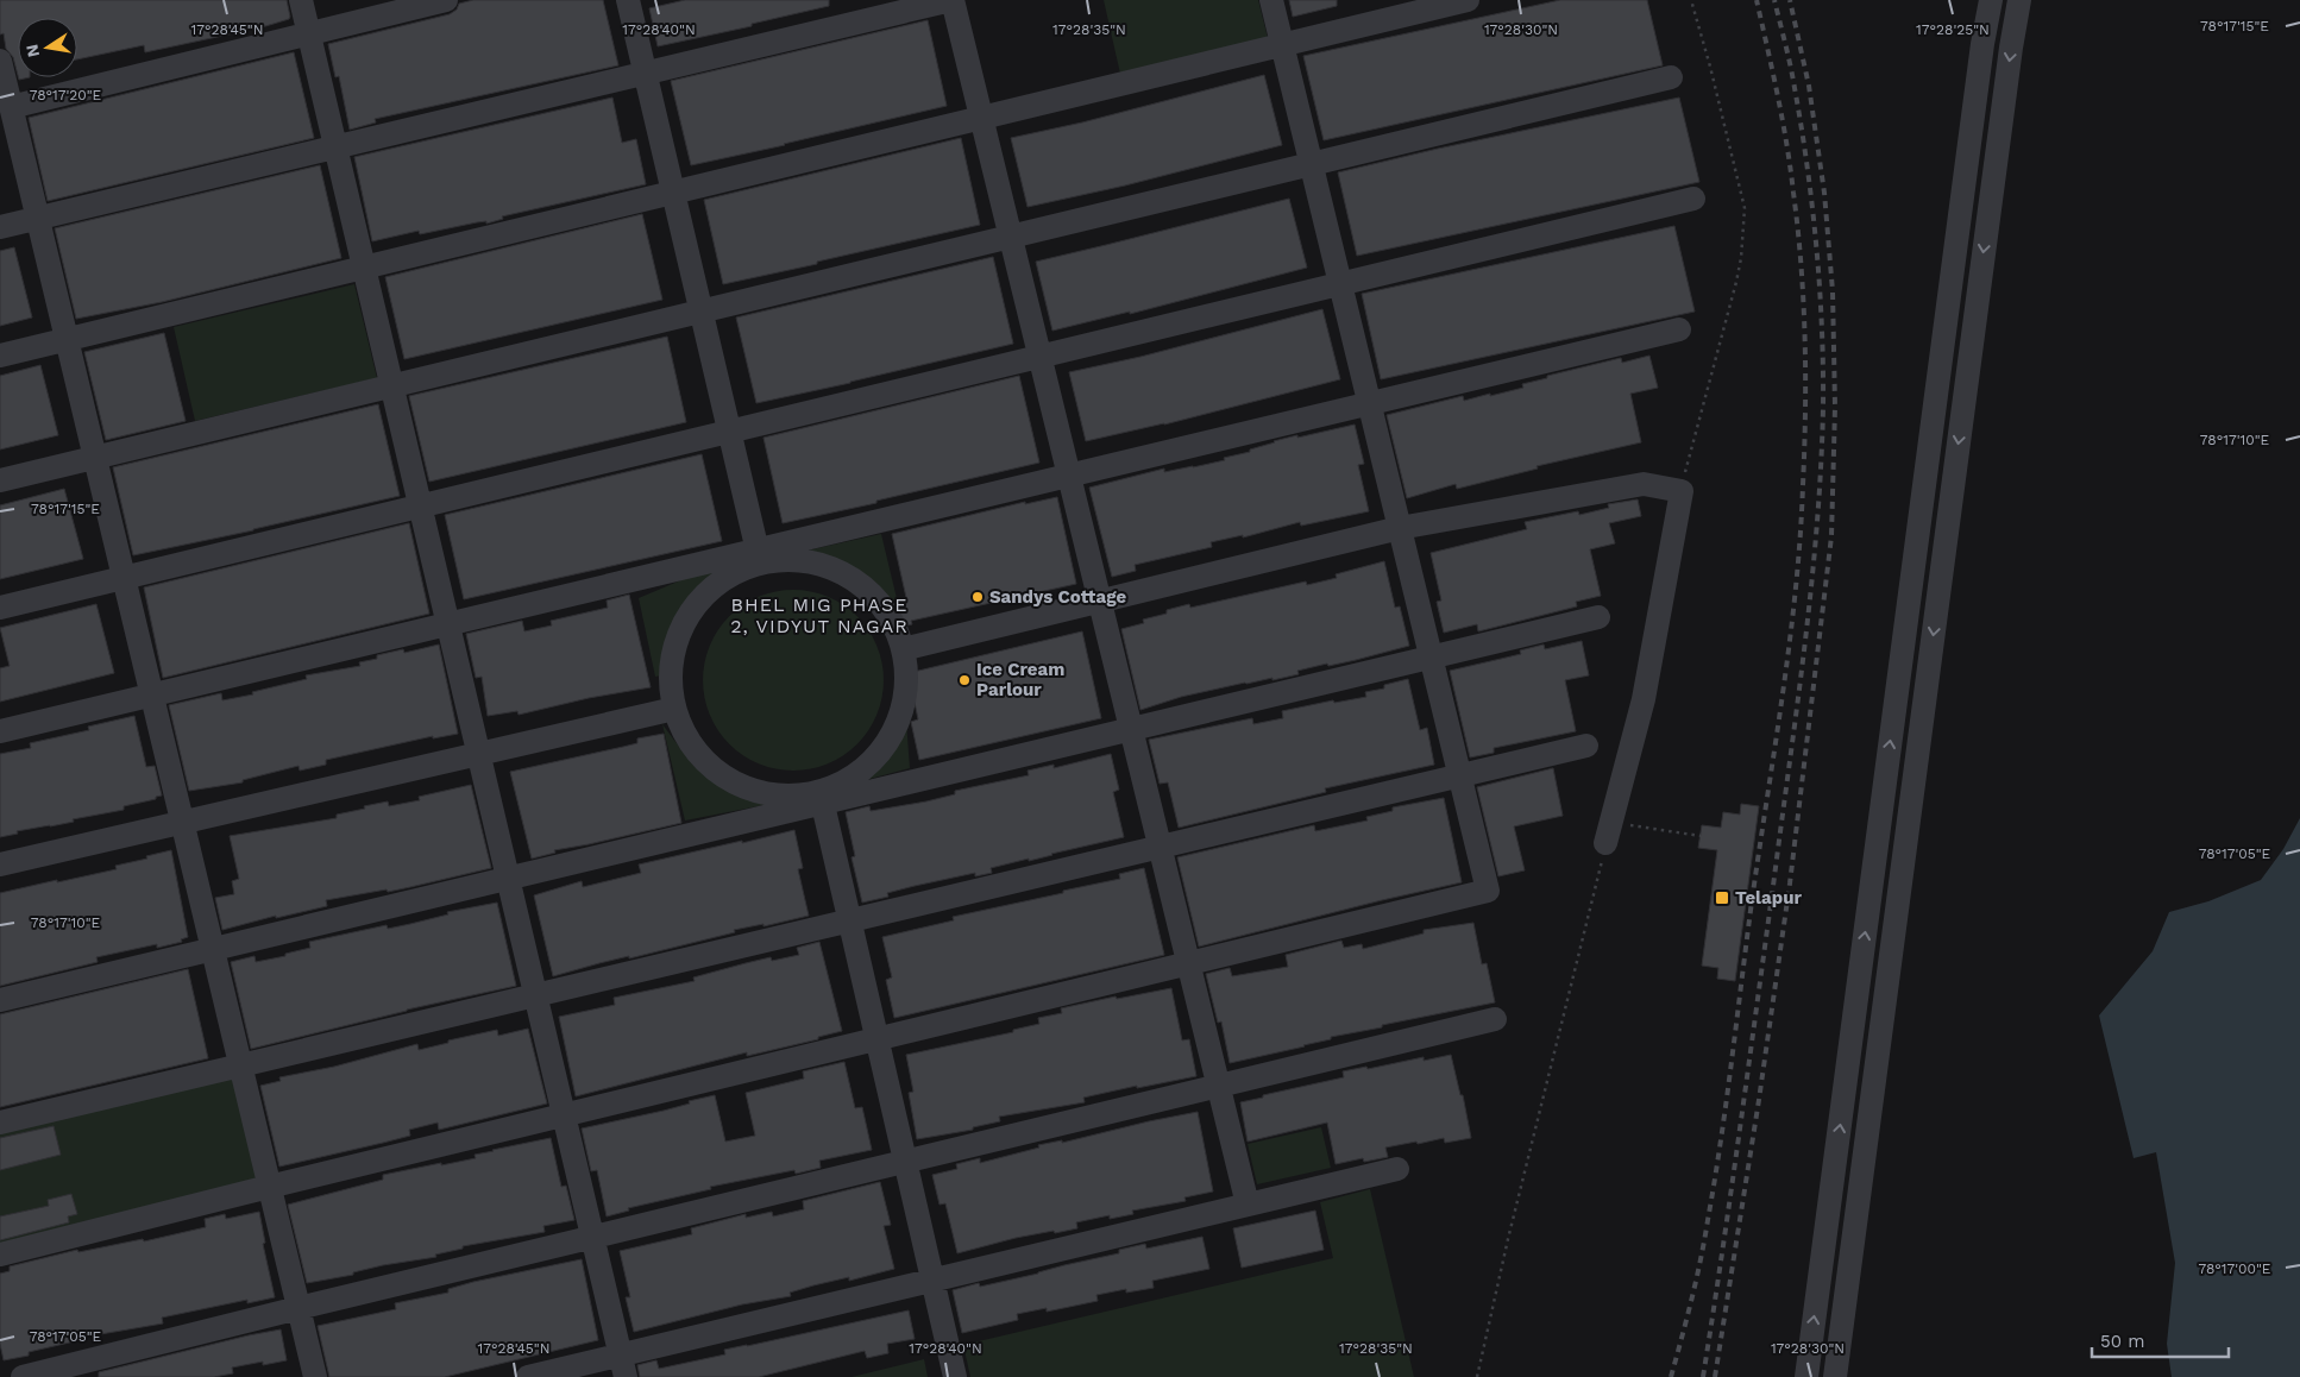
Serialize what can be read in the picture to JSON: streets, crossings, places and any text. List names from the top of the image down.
{
  "districts": ["BHEL MIG PHASE 2, VIDYUT NAGAR"],
  "places": {
    "other": ["Sandys Cottage", "Ice Cream Parlour"],
    "transit": ["Telapur"]
  },
  "scale_bar": "50 m",
  "north": "left",
  "coordinates": [
    "78°17'15\"E",
    "17°28'45\"N",
    "17°28'40\"N",
    "17°28'35\"N",
    "17°28'30\"N",
    "17°28'25\"N",
    "78°17'20\"E",
    "78°17'10\"E",
    "78°17'05\"E",
    "78°17'00\"E"
  ]
}
